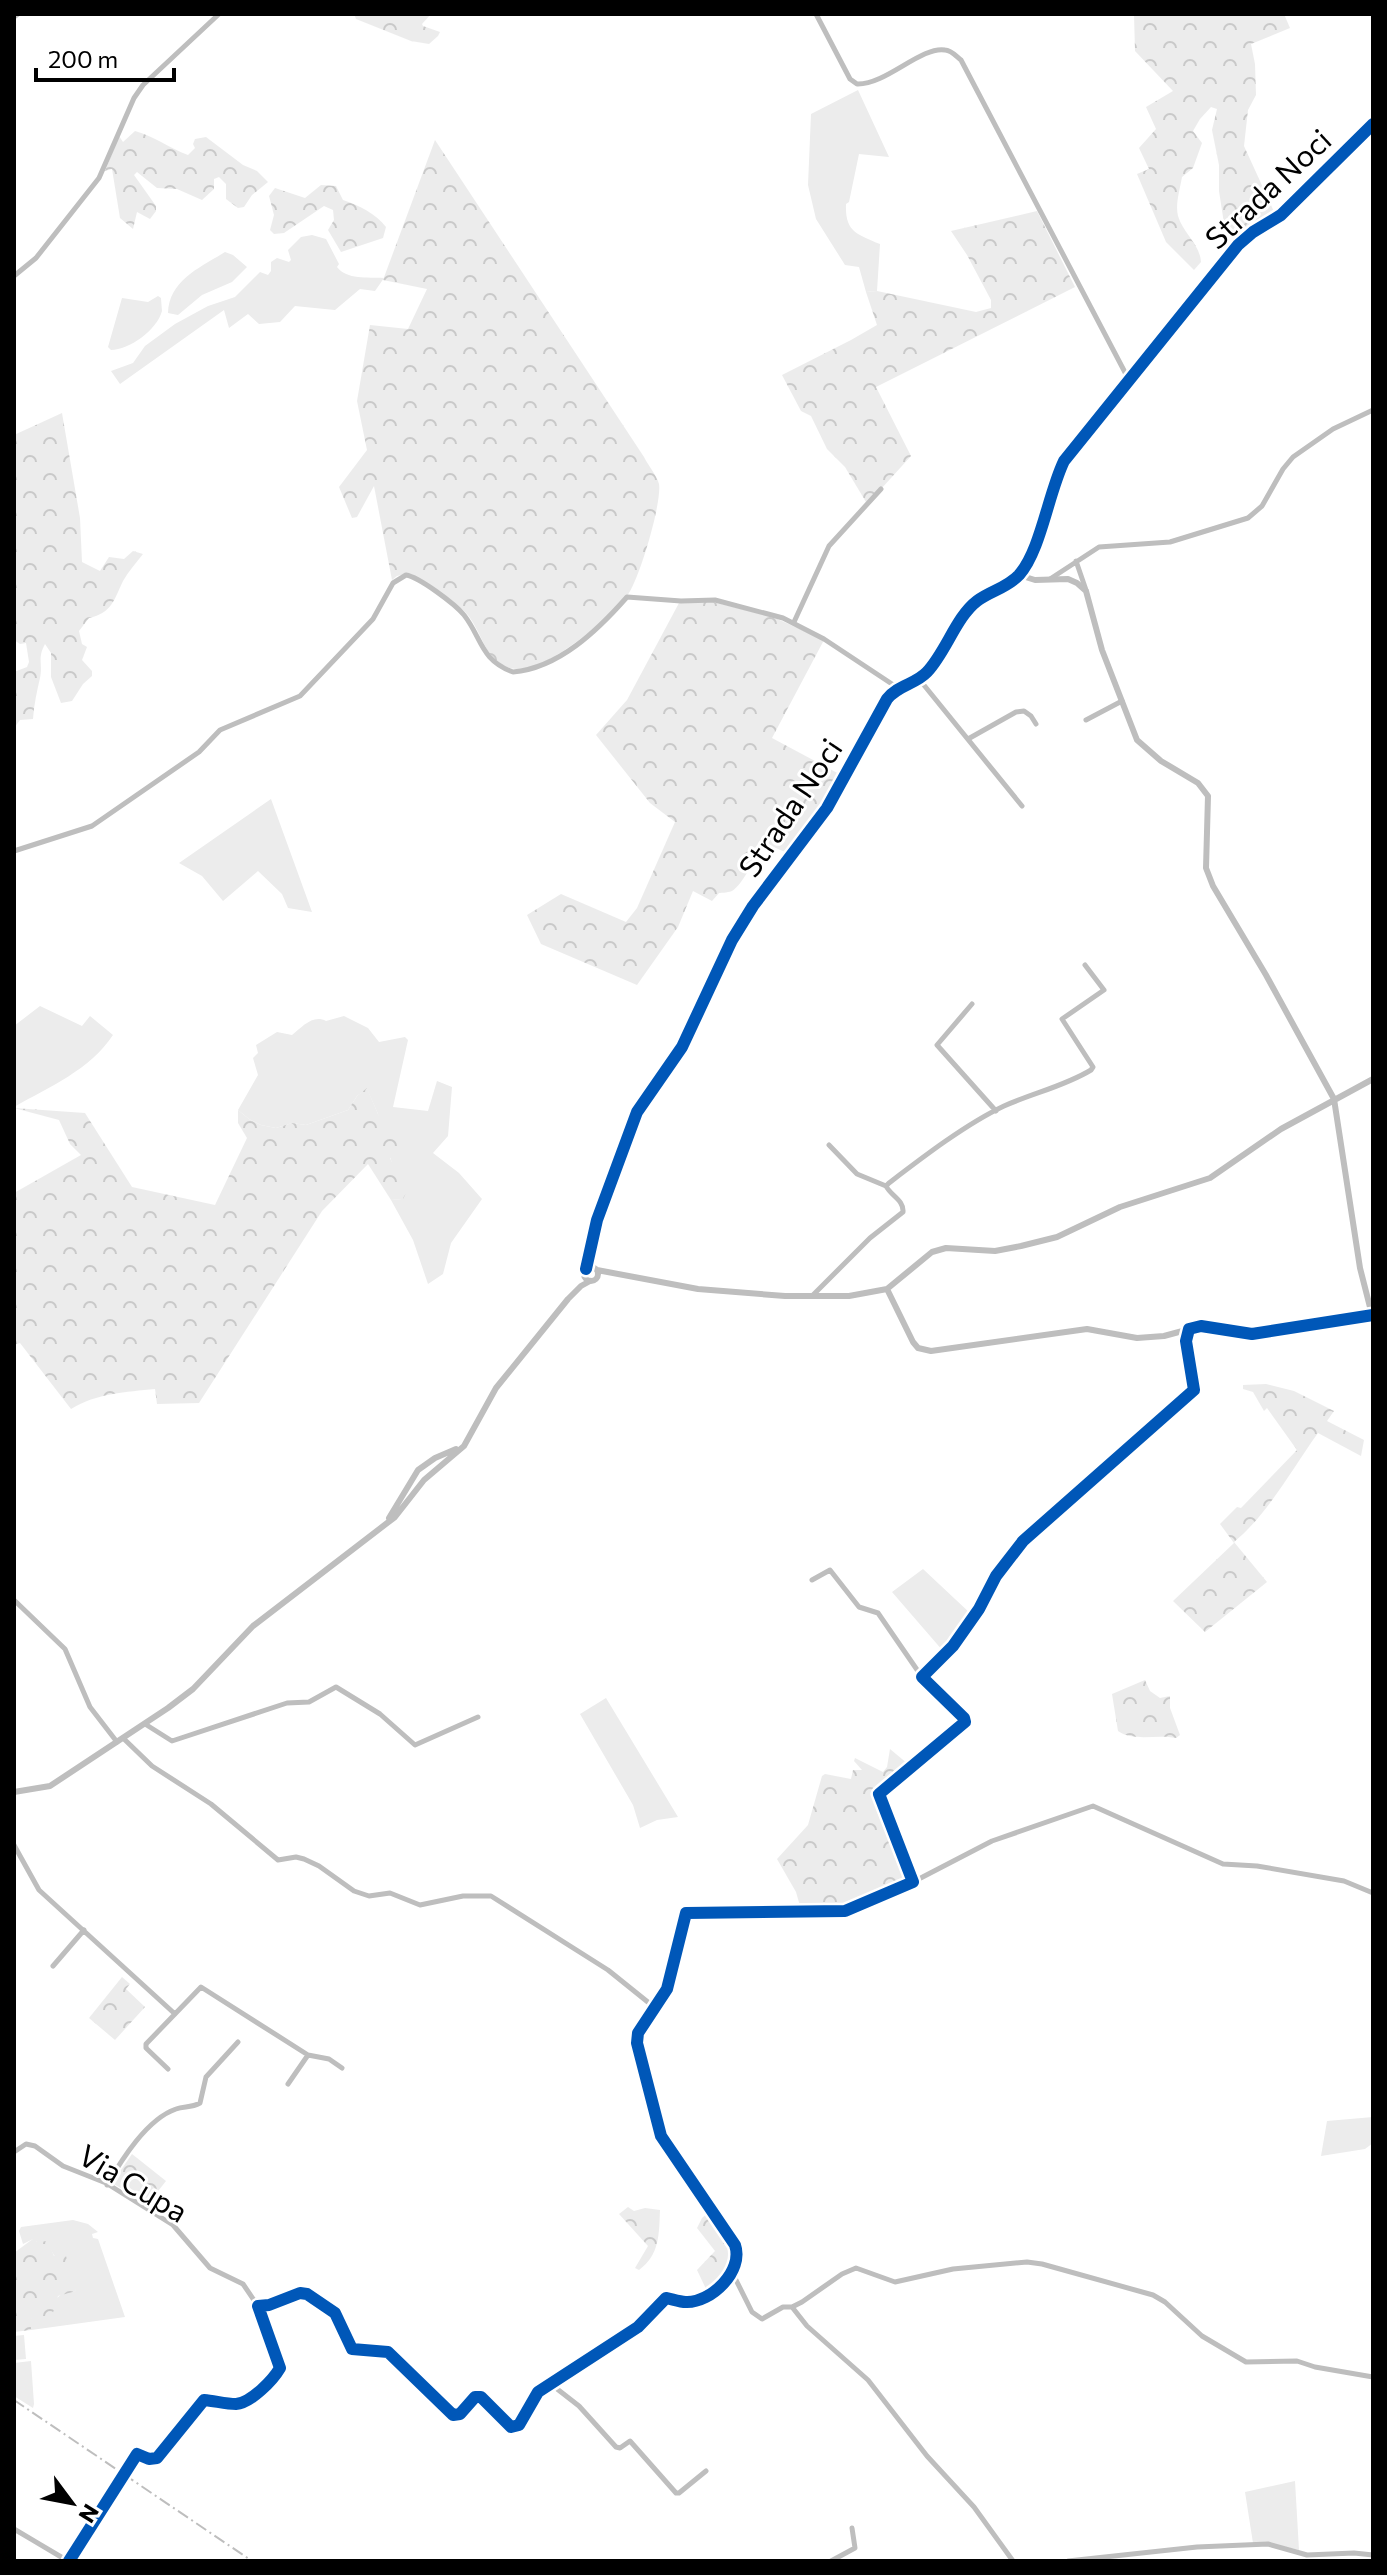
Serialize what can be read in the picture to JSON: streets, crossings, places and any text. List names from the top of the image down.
{
  "streets": {
    "street": ["Strada Noci", "Via Cupa"]
  },
  "scale_bar": "200 m",
  "north": "bottom right"
}
